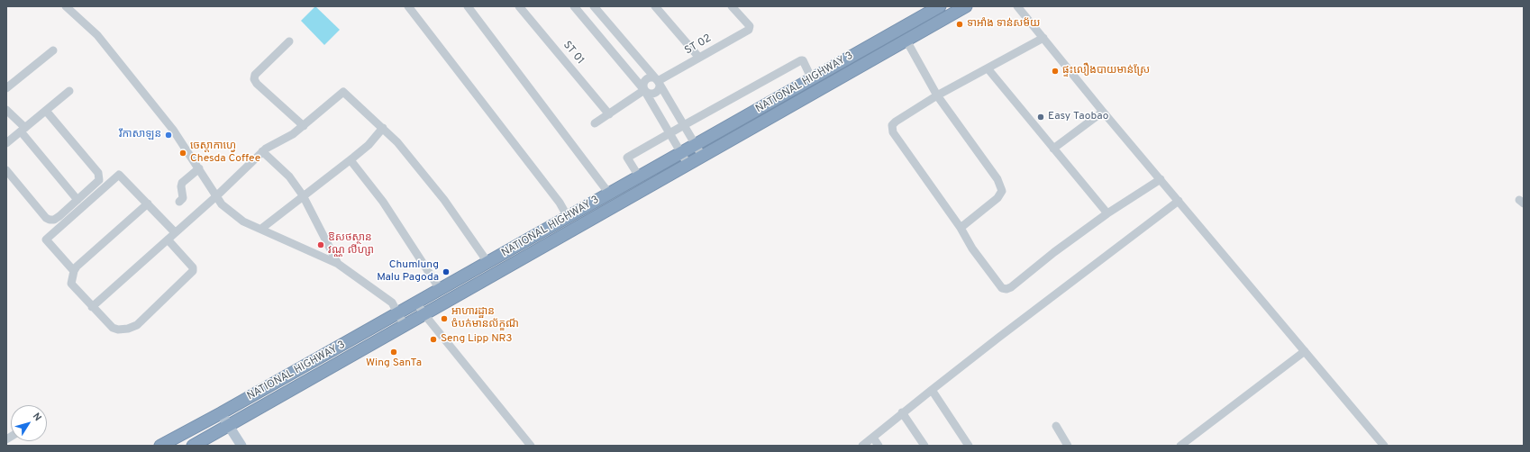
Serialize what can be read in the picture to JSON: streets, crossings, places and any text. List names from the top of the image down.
{
  "streets": {
    "highway": ["NATIONAL HIGHWAY 3"],
    "street": ["ST 02", "ST 01"]
  },
  "places": [
    "ទាអាំង ទាន់សម័យ",
    "ផ្ទះលឿងបាយមាន់ស្រែ",
    "Easy Taobao",
    "រីកាសាឡន",
    "ចេស្ដាកាហ្វេ Chesda Coffee",
    "ឱសថស្ថាន វណ្ណ លីហ្សា",
    "Chumlung Malu Pagoda",
    "អាហារដ្ឋាន ចំបក់មានល័ក្ខណ៏",
    "Seng Lipp NR3",
    "Wing SanTa"
  ],
  "north": "top right"
}
